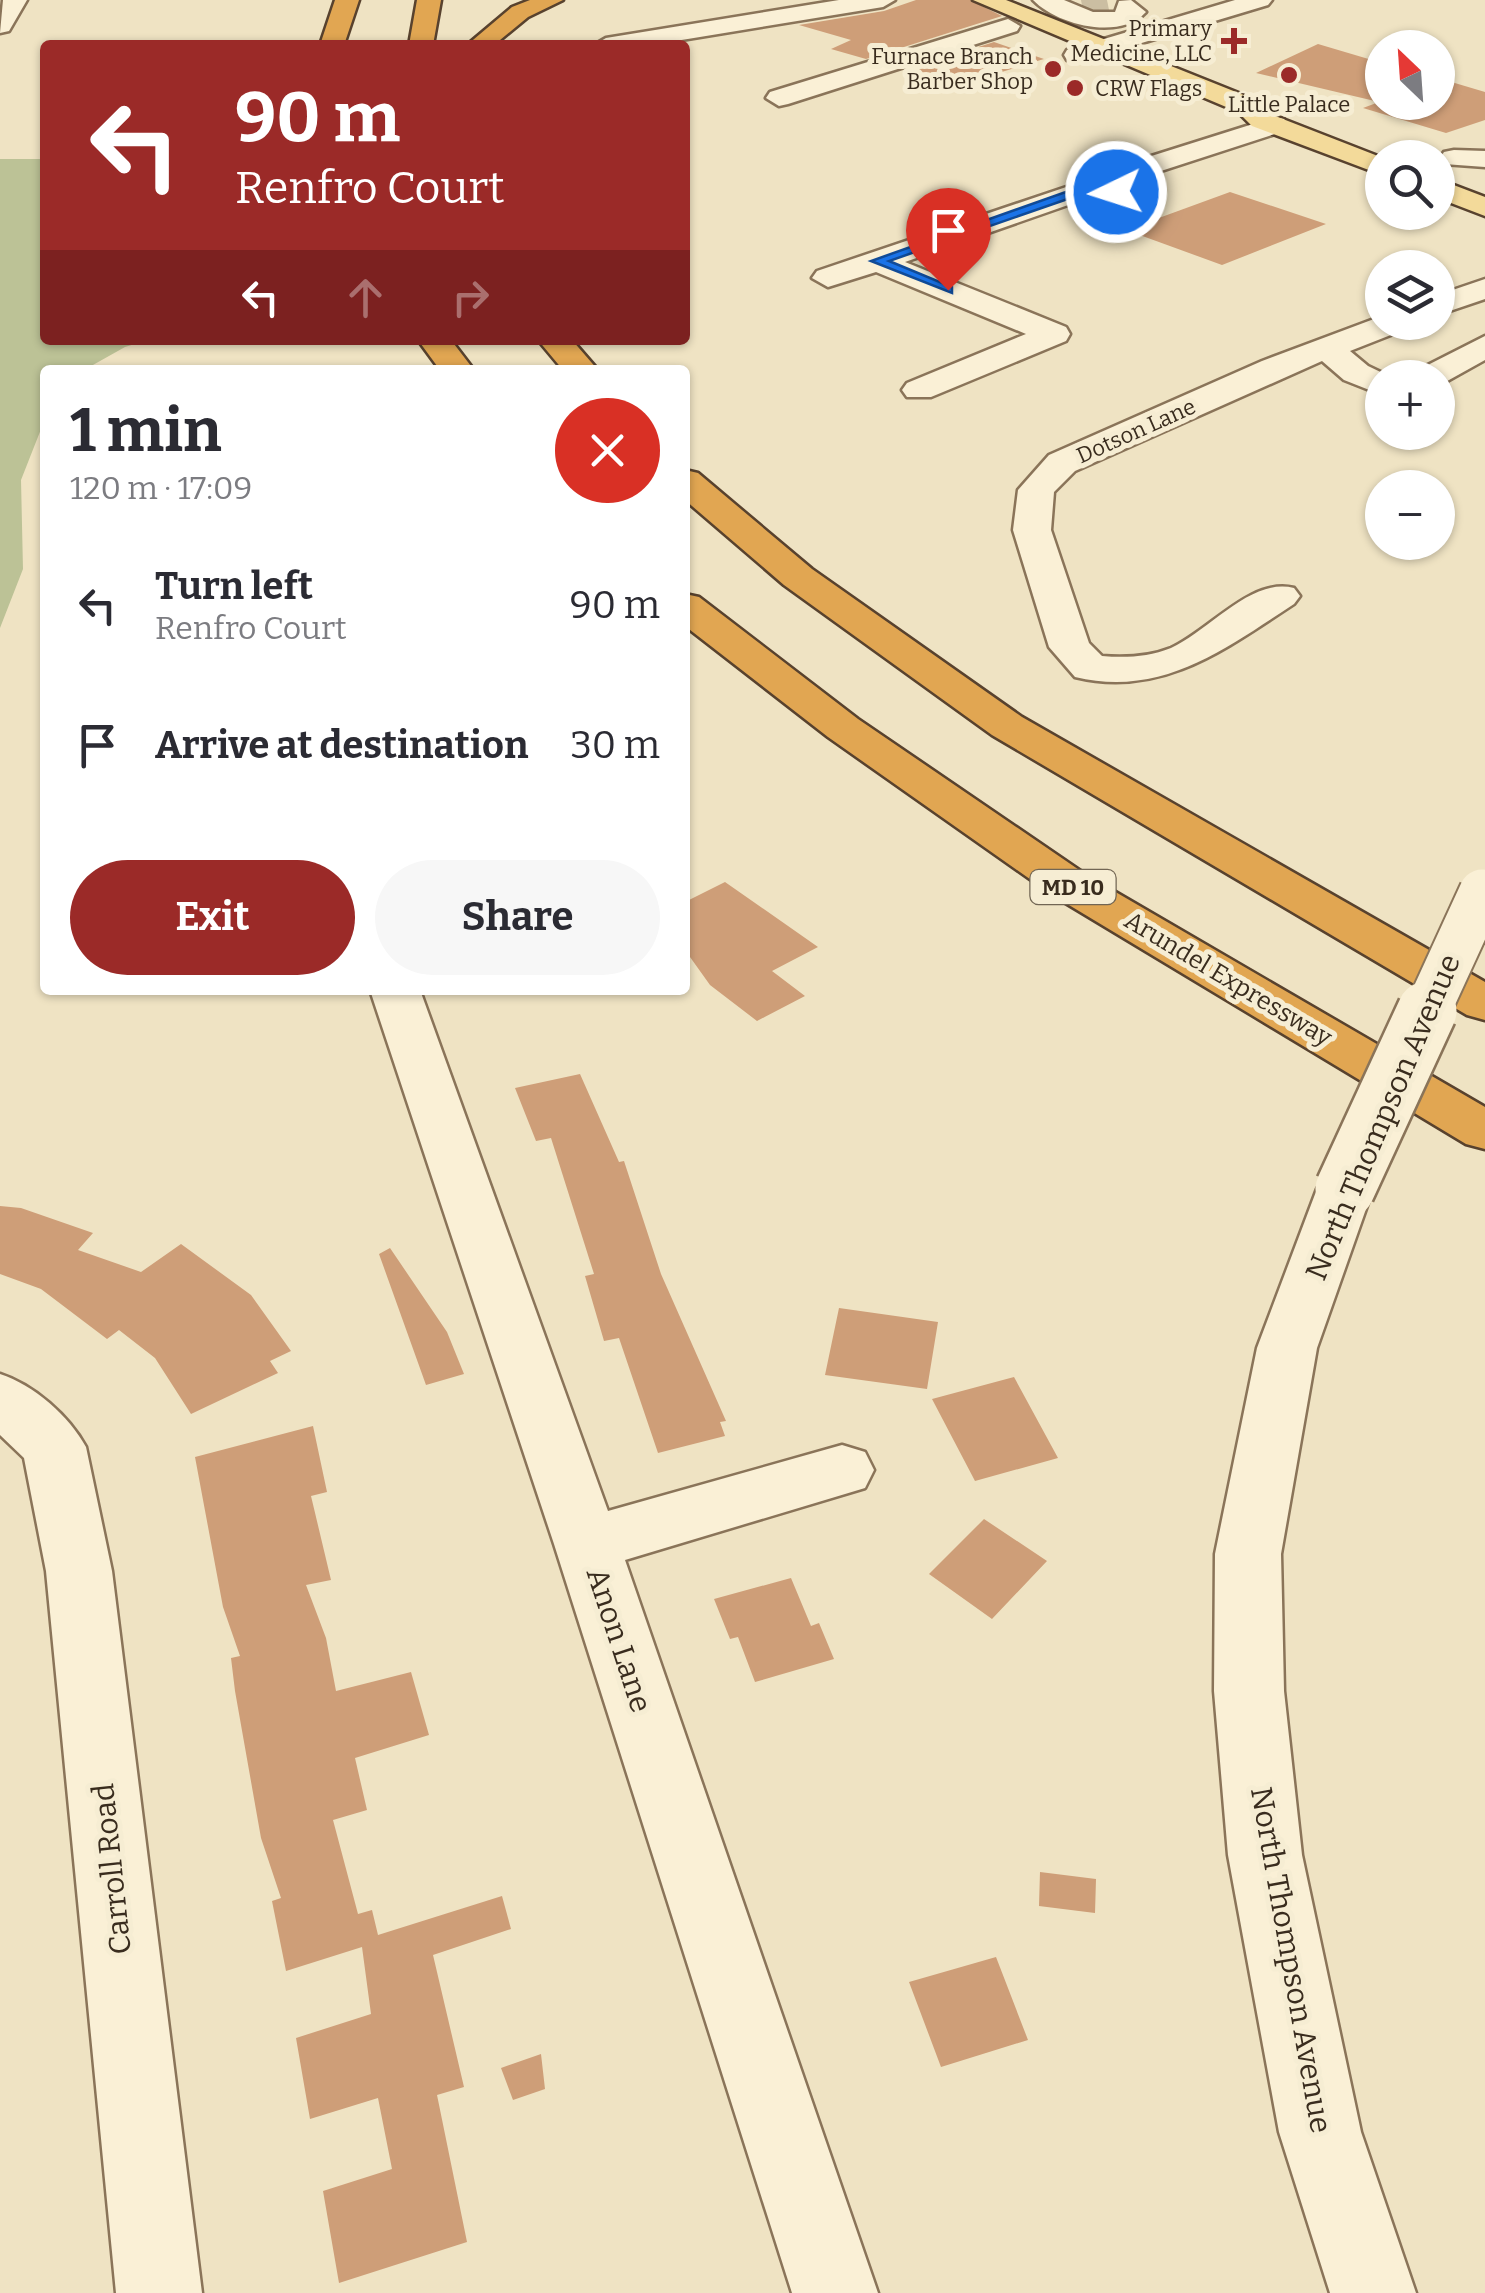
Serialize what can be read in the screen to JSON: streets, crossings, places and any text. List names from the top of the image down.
{
  "streets": {
    "highway": ["MD 10", "Arundel Expressway"],
    "street": [
      "Dotson Lane",
      "North Thompson Avenue",
      "Anon Lane",
      "Carroll Road"
    ]
  },
  "places": {
    "health": ["Primary Medicine, LLC"],
    "other": ["Furnace Branch Barber Shop", "Little Palace", "CRW Flags"]
  },
  "north": "top left",
  "page": {
    "map_buttons": ["+", "−"],
    "turn": ["90 m", "Renfro Court"],
    "heading": ["1 min", "120 m · 17:09"],
    "list": [
      {
        "name": "Turn left",
        "note": "Renfro Court",
        "value": "90 m"
      },
      {
        "name": "Arrive at destination",
        "value": "30 m"
      }
    ],
    "buttons": ["Exit", "Share"]
  }
}
